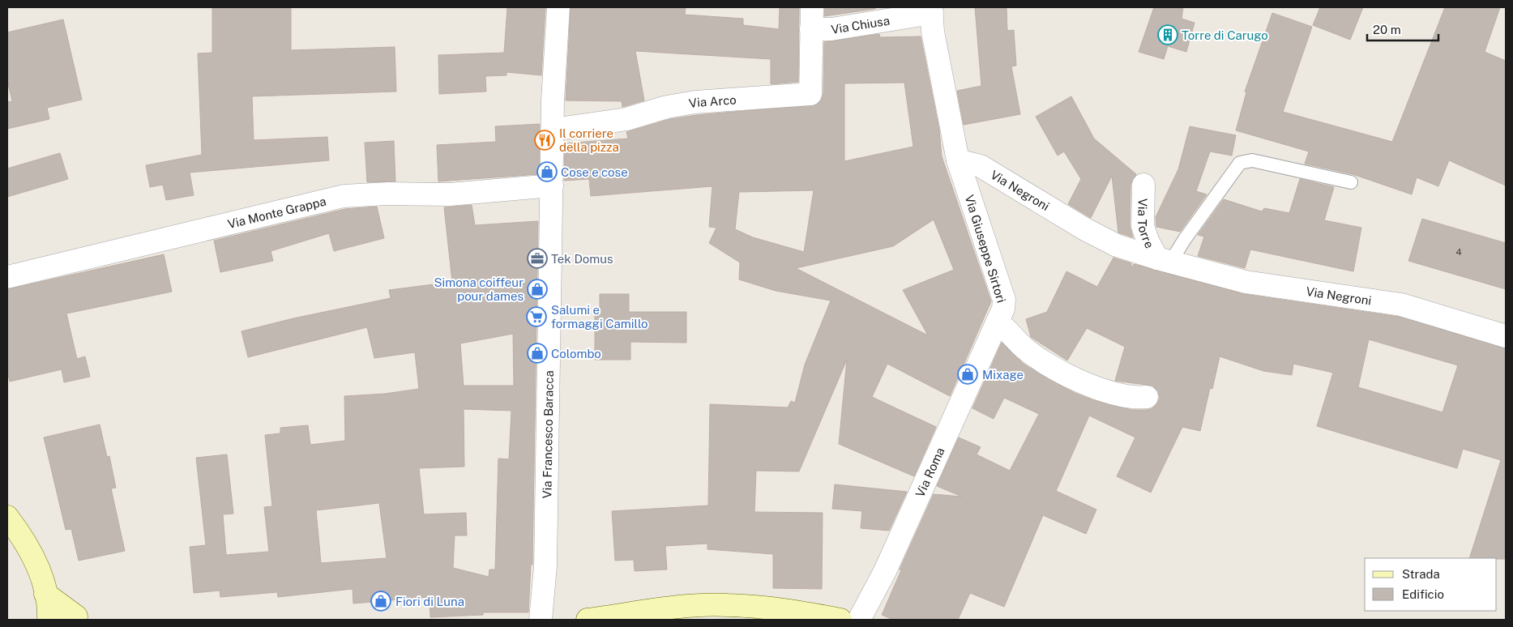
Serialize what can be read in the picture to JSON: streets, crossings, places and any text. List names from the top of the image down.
{
  "streets": {
    "street": [
      "Via Chiusa",
      "Via Arco",
      "Via Negroni",
      "Via Monte Grappa",
      "Via Torre",
      "Via Giuseppe Sirtori",
      "Via Francesco Baracca",
      "Via Roma"
    ]
  },
  "crossings": [
    ["Via Chiusa", "Via Arco"],
    ["Via Chiusa", "Via Giuseppe Sirtori"],
    ["Via Arco", "Via Francesco Baracca"],
    ["Via Negroni", "Via Torre"],
    ["Via Negroni", "Via Giuseppe Sirtori"],
    ["Via Monte Grappa", "Via Francesco Baracca"],
    ["Via Giuseppe Sirtori", "Via Roma"]
  ],
  "places": {
    "building": ["Torre di Carugo"],
    "restaurant": ["Il corriere della pizza"],
    "shop": [
      "Cose e cose",
      "Simona coiffeur pour dames",
      "Colombo",
      "Mixage",
      "Fiori di Luna"
    ],
    "office": ["Tek Domus"],
    "supermarket": ["Salumi e formaggi Camillo"]
  },
  "house_numbers": ["4"],
  "legend": ["Strada", "Edificio"],
  "scale_bar": "20 m"
}
